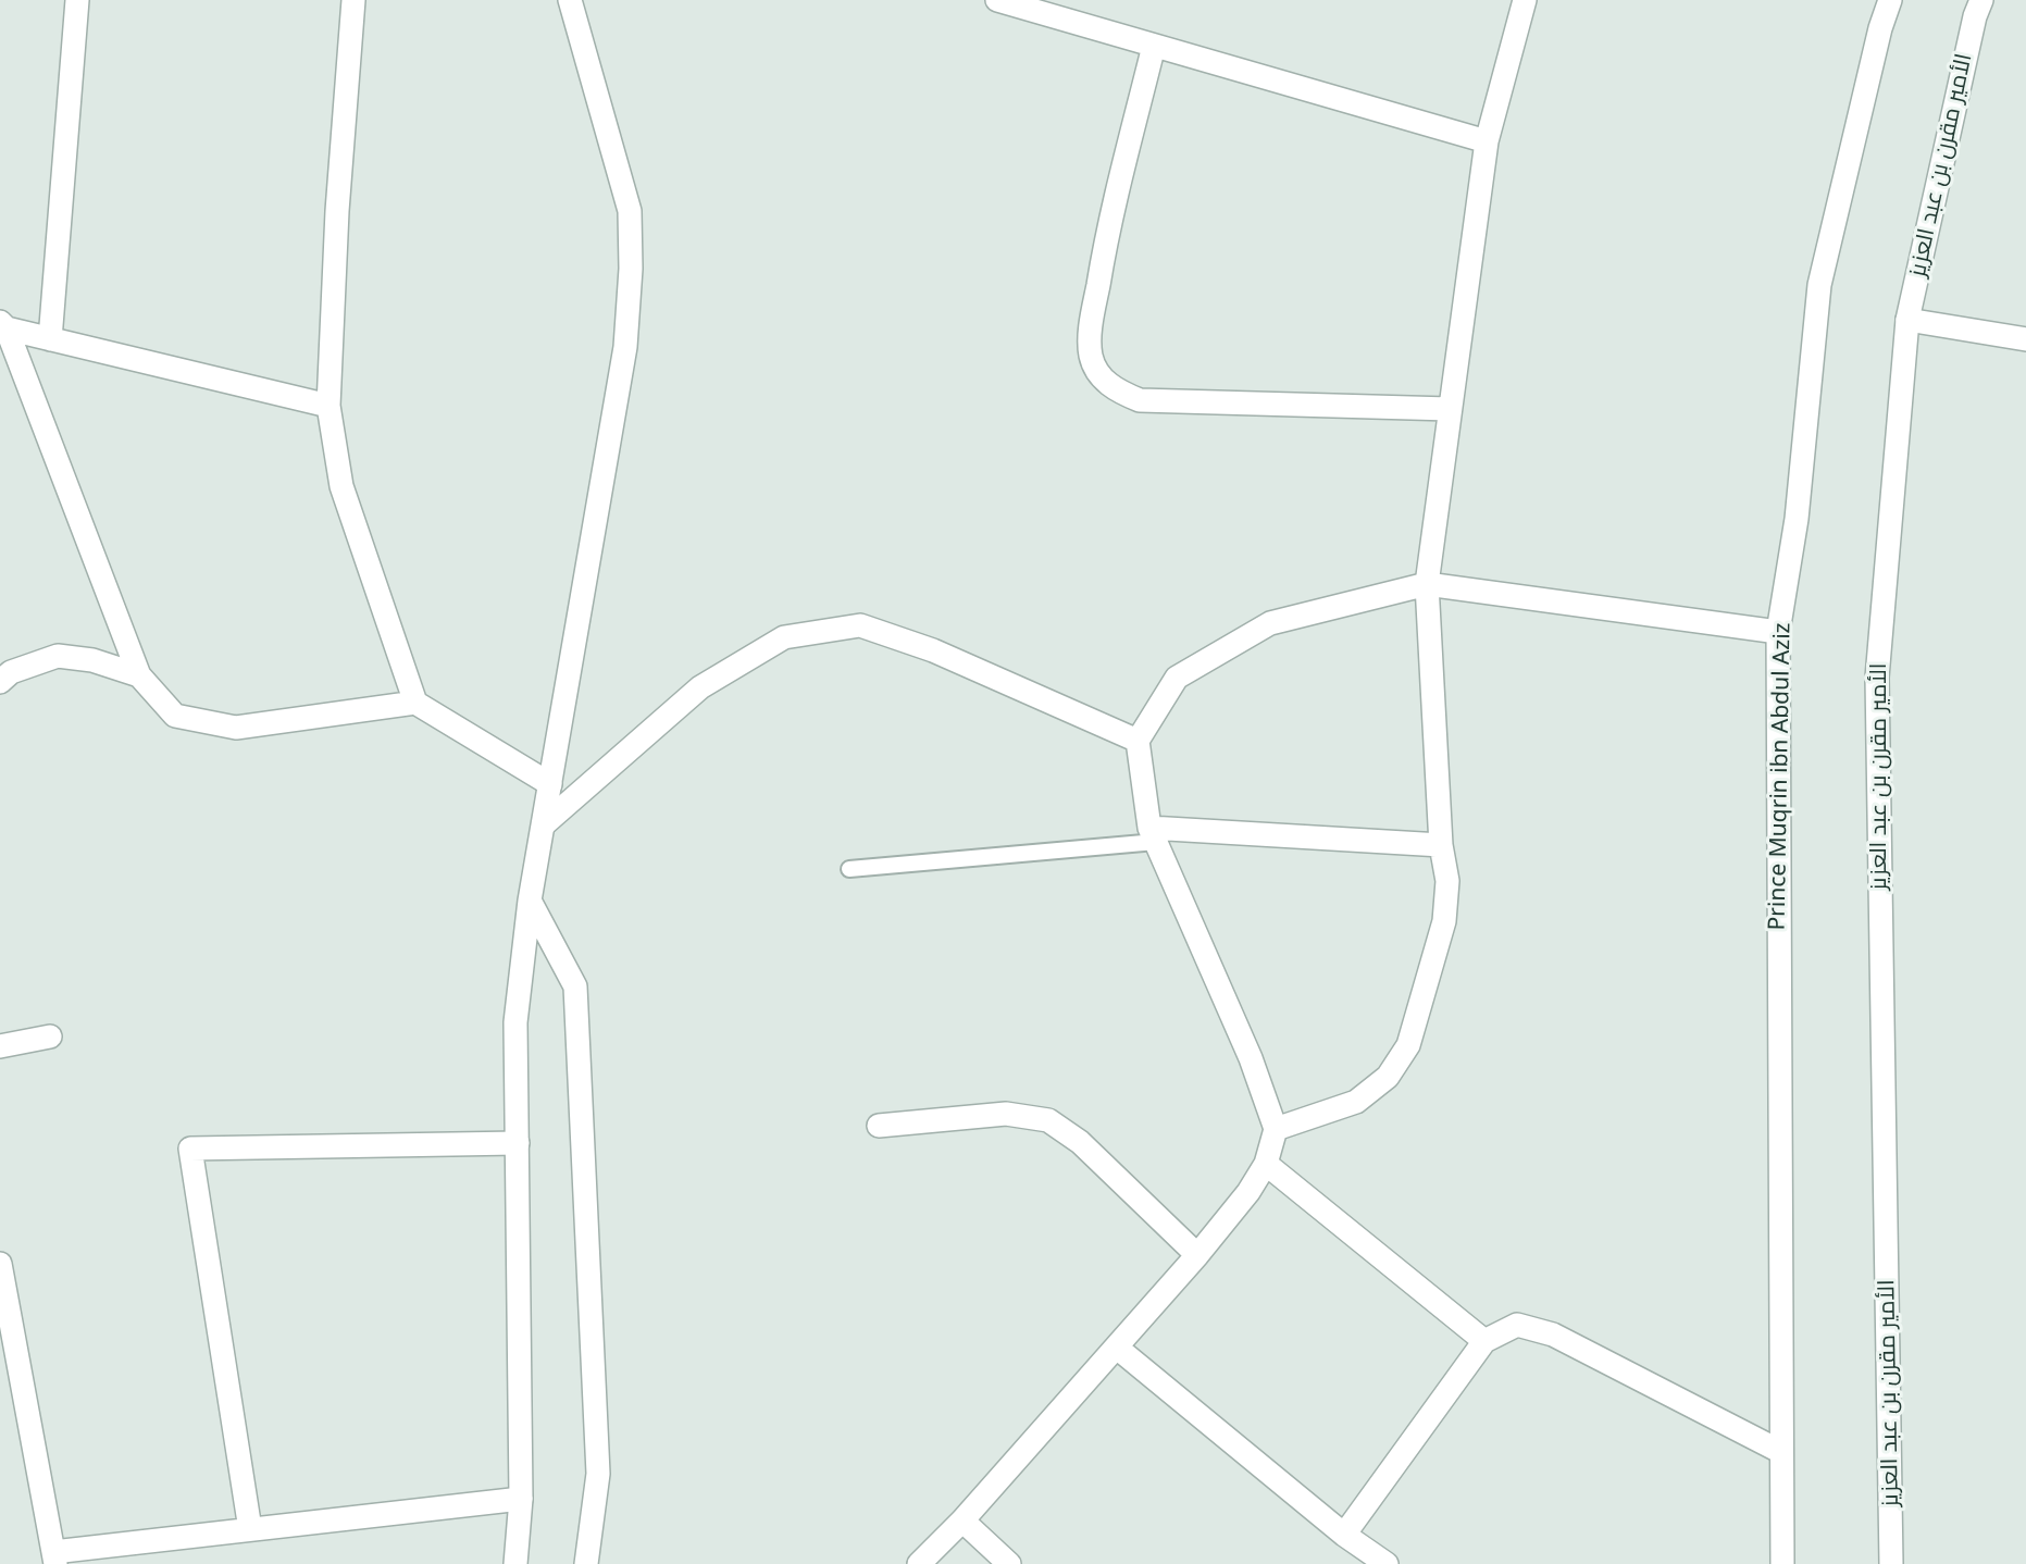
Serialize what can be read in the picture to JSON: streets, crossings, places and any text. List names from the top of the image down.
{
  "streets": {
    "street": ["الأمير مقرن بن عبد العزيز", "Prince Muqrin ibn Abdul Aziz"]
  }
}
